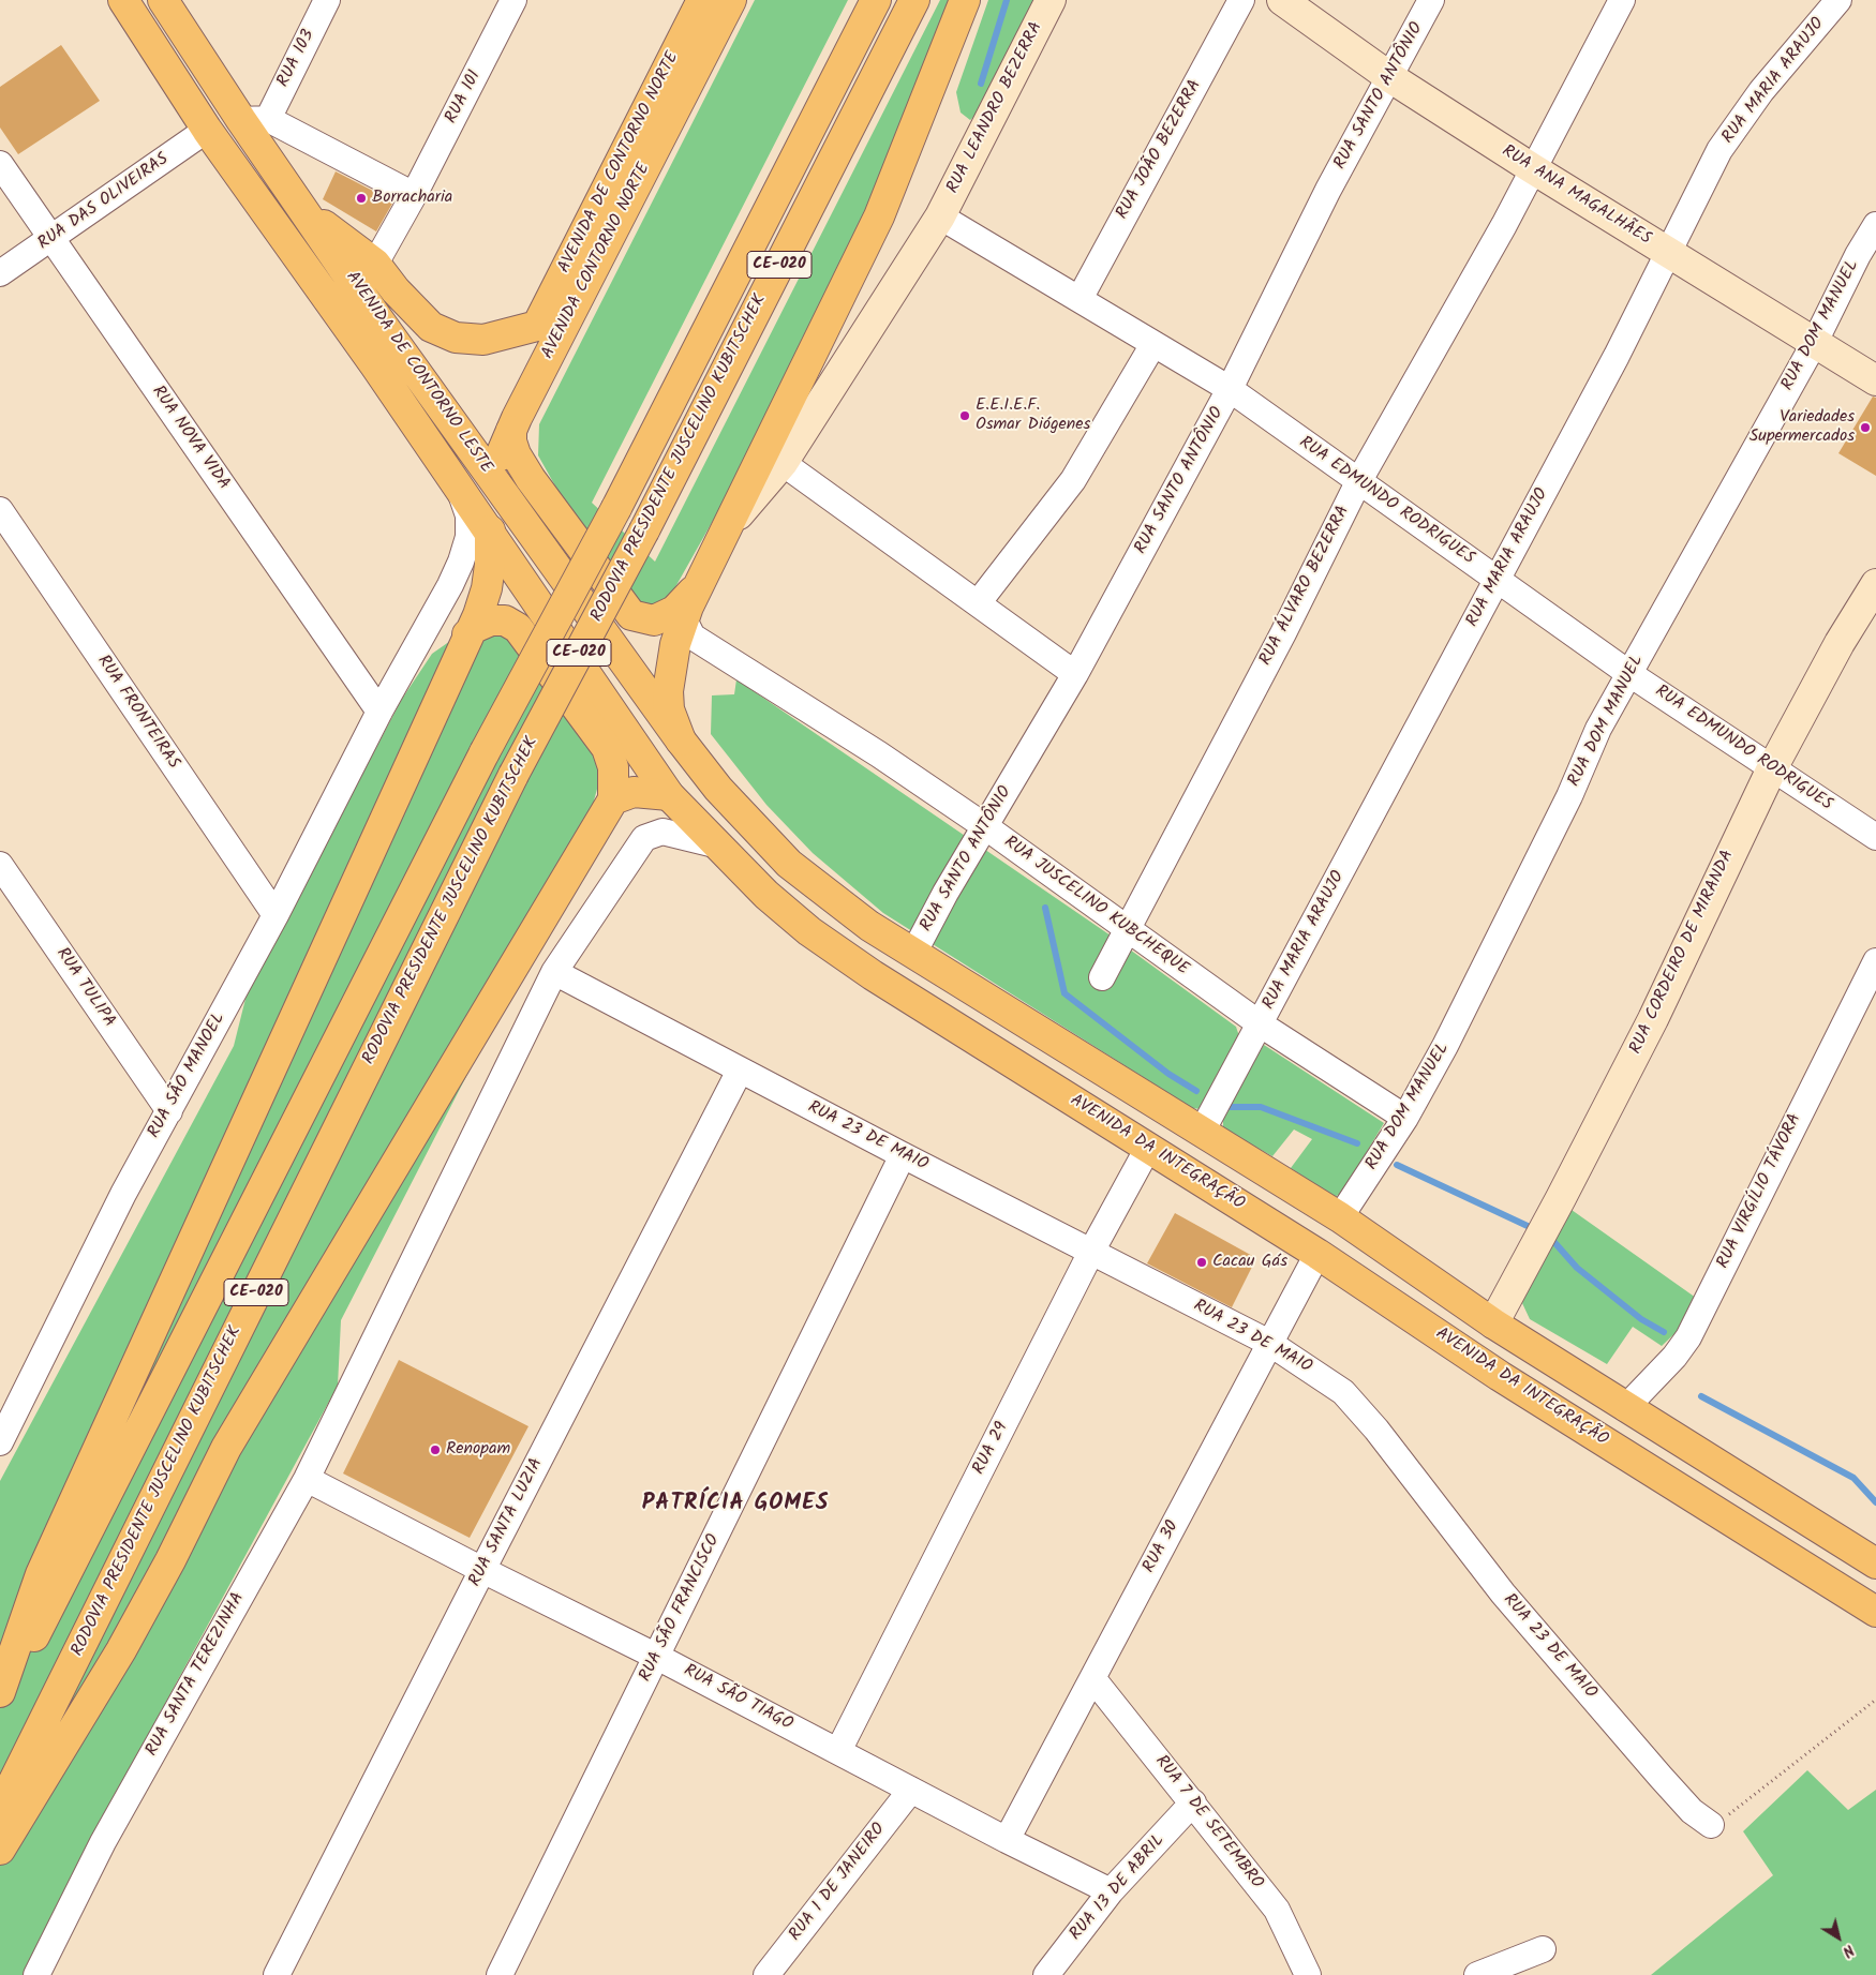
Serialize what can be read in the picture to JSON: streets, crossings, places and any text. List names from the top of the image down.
{
  "streets": {
    "main road": [
      "AVENIDA DE CONTORNO NORTE",
      "AVENIDA CONTORNO NORTE",
      "CE-020",
      "AVENIDA DE CONTORNO LESTE",
      "RODOVIA PRESIDENTE JUSCELINO KUBITSCHEK",
      "AVENIDA DA INTEGRAÇÃO"
    ],
    "street": [
      "RUA 103",
      "RUA MARIA ARAUJO",
      "RUA SANTO ANTÔNIO",
      "RUA 101",
      "RUA LEANDRO BEZERRA",
      "RUA JOÃO BEZERRA",
      "RUA ANA MAGALHÃES",
      "RUA DAS OLIVEIRAS",
      "RUA DOM MANUEL",
      "RUA NOVA VIDA",
      "RUA EDMUNDO RODRIGUES",
      "RUA ÁLVARO BEZERRA",
      "RUA FRONTEIRAS",
      "RUA JUSCELINO KUBCHEQUE",
      "RUA CORDEIRO DE MIRANDA",
      "RUA TULIPA",
      "RUA SÃO MANOEL",
      "RUA 23 DE MAIO",
      "RUA VIRGÍLIO TÁVORA",
      "RUA 29",
      "RUA SANTA LUZIA",
      "RUA 30",
      "RUA SÃO FRANCISCO",
      "RUA SANTA TEREZINHA",
      "RUA SÃO TIAGO",
      "RUA 7 DE SETEMBRO",
      "RUA 1 DE JANEIRO",
      "RUA 13 DE ABRIL"
    ]
  },
  "crossings": [
    ["RUA 103", "AVENIDA DE CONTORNO LESTE"],
    ["RUA MARIA ARAUJO", "RUA ANA MAGALHÃES"],
    ["RUA MARIA ARAUJO", "RUA EDMUNDO RODRIGUES"],
    ["RUA MARIA ARAUJO", "RUA JUSCELINO KUBCHEQUE"],
    ["RUA SANTO ANTÔNIO", "RUA ANA MAGALHÃES"],
    ["RUA SANTO ANTÔNIO", "RUA EDMUNDO RODRIGUES"],
    ["RUA SANTO ANTÔNIO", "RUA JUSCELINO KUBCHEQUE"],
    ["RUA LEANDRO BEZERRA", "RUA EDMUNDO RODRIGUES"],
    ["RUA JOÃO BEZERRA", "RUA EDMUNDO RODRIGUES"],
    ["AVENIDA DE CONTORNO NORTE", "AVENIDA CONTORNO NORTE"],
    ["RUA ANA MAGALHÃES", "RUA DOM MANUEL"],
    ["RUA ANA MAGALHÃES", "RUA ÁLVARO BEZERRA"],
    ["RUA DAS OLIVEIRAS", "AVENIDA DE CONTORNO LESTE"],
    ["RUA DAS OLIVEIRAS", "RUA NOVA VIDA"],
    ["AVENIDA CONTORNO NORTE", "AVENIDA DE CONTORNO LESTE"],
    ["RUA DOM MANUEL", "RUA EDMUNDO RODRIGUES"],
    ["RUA DOM MANUEL", "RUA JUSCELINO KUBCHEQUE"],
    ["AVENIDA DE CONTORNO LESTE", "RUA SÃO MANOEL"],
    ["AVENIDA DE CONTORNO LESTE", "AVENIDA DA INTEGRAÇÃO"],
    ["RUA NOVA VIDA", "RUA SÃO MANOEL"],
    ["RUA EDMUNDO RODRIGUES", "RUA ÁLVARO BEZERRA"],
    ["RUA EDMUNDO RODRIGUES", "RUA CORDEIRO DE MIRANDA"],
    ["RUA ÁLVARO BEZERRA", "RUA JUSCELINO KUBCHEQUE"],
    ["RUA FRONTEIRAS", "RUA SÃO MANOEL"],
    ["RUA TULIPA", "RUA SÃO MANOEL"],
    ["RUA 23 DE MAIO", "RUA 29"],
    ["RUA 23 DE MAIO", "RUA SANTA LUZIA"],
    ["RUA 23 DE MAIO", "RUA 30"],
    ["RUA 23 DE MAIO", "RUA SÃO FRANCISCO"],
    ["RUA 23 DE MAIO", "RUA SANTA TEREZINHA"],
    ["AVENIDA DA INTEGRAÇÃO", "RUA 29"],
    ["AVENIDA DA INTEGRAÇÃO", "RUA 30"],
    ["RUA 29", "RUA SÃO TIAGO"],
    ["RUA SANTA LUZIA", "RUA SÃO TIAGO"],
    ["RUA 30", "RUA SÃO TIAGO"],
    ["RUA 30", "RUA 7 DE SETEMBRO"],
    ["RUA SÃO FRANCISCO", "RUA SÃO TIAGO"],
    ["RUA SANTA TEREZINHA", "RUA SÃO TIAGO"],
    ["RUA SÃO TIAGO", "RUA 1 DE JANEIRO"],
    ["RUA SÃO TIAGO", "RUA 13 DE ABRIL"],
    ["RUA 7 DE SETEMBRO", "RUA 13 DE ABRIL"]
  ],
  "districts": ["PATRÍCIA GOMES"],
  "places": [
    "Borracharia",
    "E.E.I.E.F. Osmar Diógenes",
    "Variedades Supermercados",
    "Cacau Gás",
    "Renopam"
  ],
  "north": "bottom right"
}
